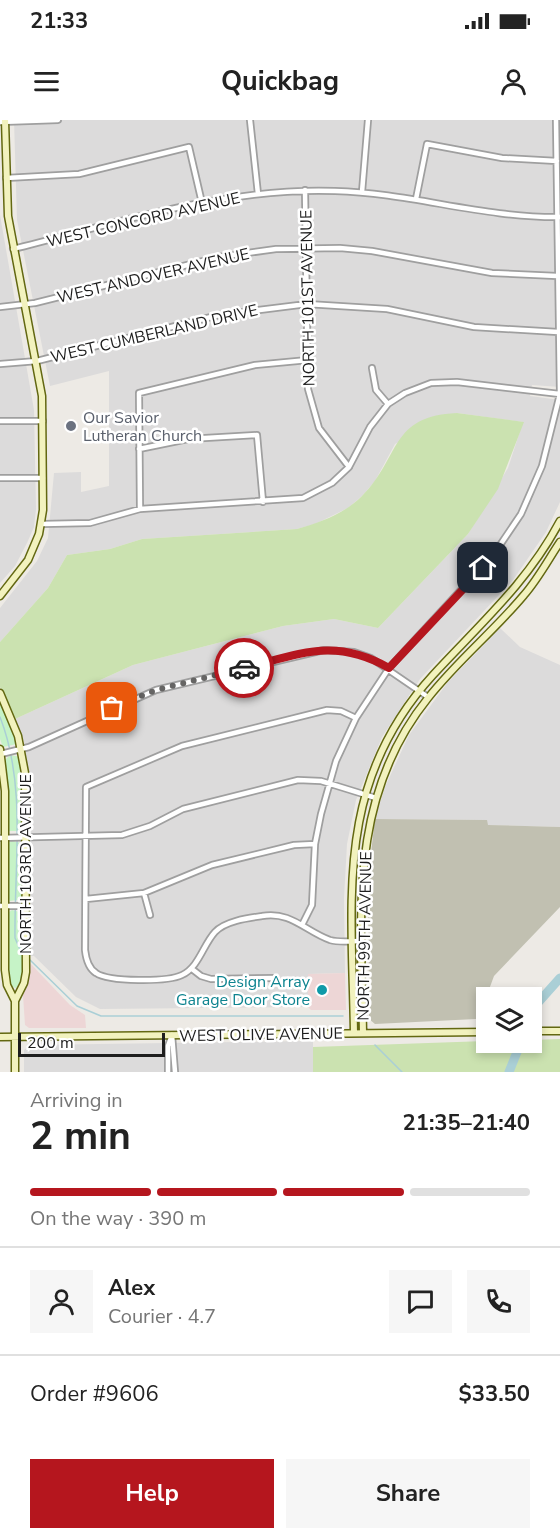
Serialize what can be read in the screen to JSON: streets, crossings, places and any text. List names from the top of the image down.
{
  "streets": {
    "main road": ["NORTH 103RD AVENUE", "NORTH 99TH AVENUE", "WEST OLIVE AVENUE"],
    "street": [
      "WEST CONCORD AVENUE",
      "WEST ANDOVER AVENUE",
      "NORTH 101ST AVENUE",
      "WEST CUMBERLAND DRIVE"
    ]
  },
  "crossings": [
    ["WEST CONCORD AVENUE", "NORTH 101ST AVENUE"],
    ["WEST ANDOVER AVENUE", "NORTH 101ST AVENUE"],
    ["NORTH 101ST AVENUE", "WEST CUMBERLAND DRIVE"],
    ["NORTH 103RD AVENUE", "WEST OLIVE AVENUE"],
    ["NORTH 99TH AVENUE", "WEST OLIVE AVENUE"]
  ],
  "places": ["Our Savior Lutheran Church", "Design Array Garage Door Store"],
  "scale_bar": "200 m",
  "page": {
    "status": "21:33",
    "header": "Quickbag",
    "scale": "200 m",
    "heading": ["2 min", "Arriving in", "21:35–21:40"],
    "panel": [
      "Alex",
      "Courier · 4.7",
      "Order #9606",
      "$33.50"
    ],
    "bar": "On the way · 390 m",
    "buttons": ["Help", "Share"]
  }
}
